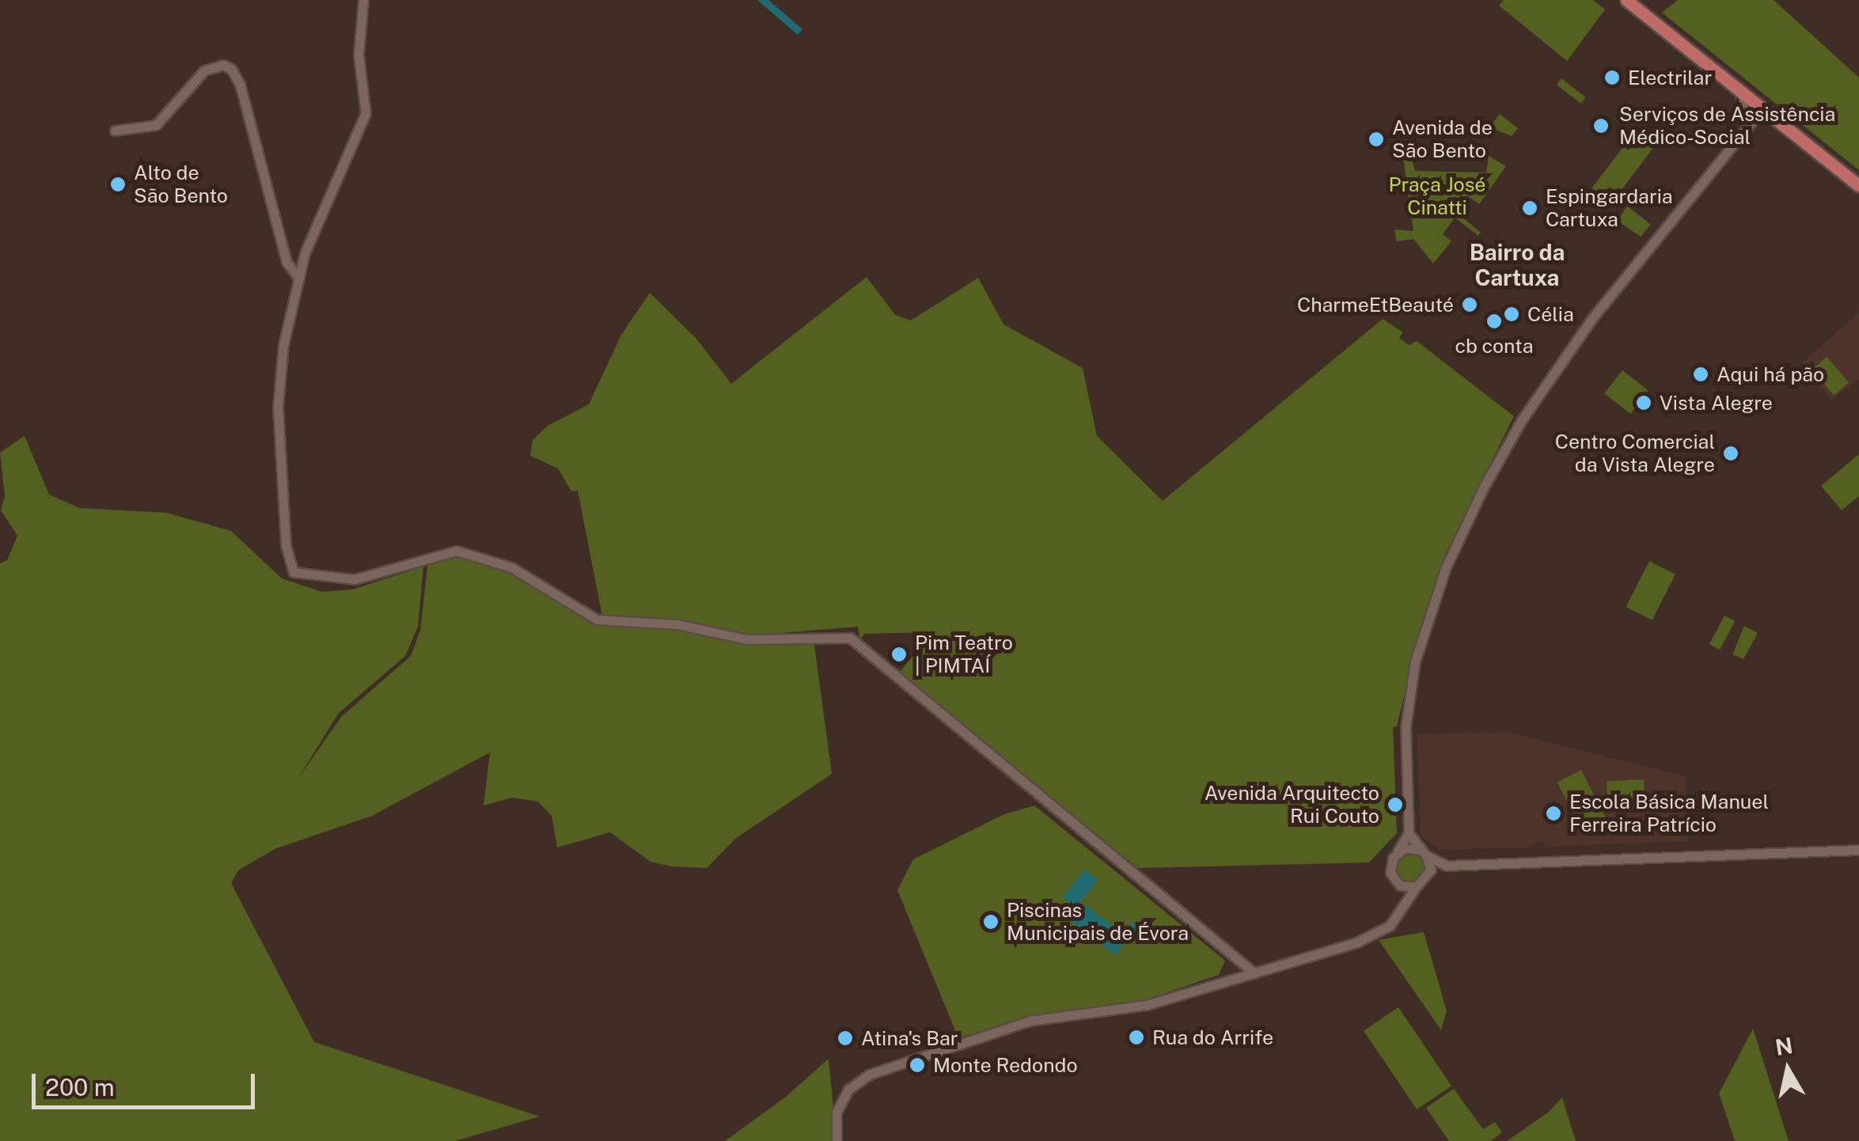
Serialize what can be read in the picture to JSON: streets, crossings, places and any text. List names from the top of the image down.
{
  "districts": ["Bairro da Cartuxa"],
  "parks": ["Praça José Cinatti"],
  "places": [
    "Electrilar",
    "Serviços de Assistência Médico-Social",
    "Avenida de São Bento",
    "Alto de São Bento",
    "Espingardaria Cartuxa",
    "CharmeEtBeauté",
    "Célia",
    "cb conta",
    "Aqui há pão",
    "Vista Alegre",
    "Centro Comercial da Vista Alegre",
    "Pim Teatro | PIMTAÍ",
    "Avenida Arquitecto Rui Couto",
    "Escola Básica Manuel Ferreira Patrício",
    "Piscinas Municipais de Évora",
    "Rua do Arrife",
    "Atina's Bar",
    "Monte Redondo"
  ],
  "scale_bar": "200 m",
  "north": "top"
}
